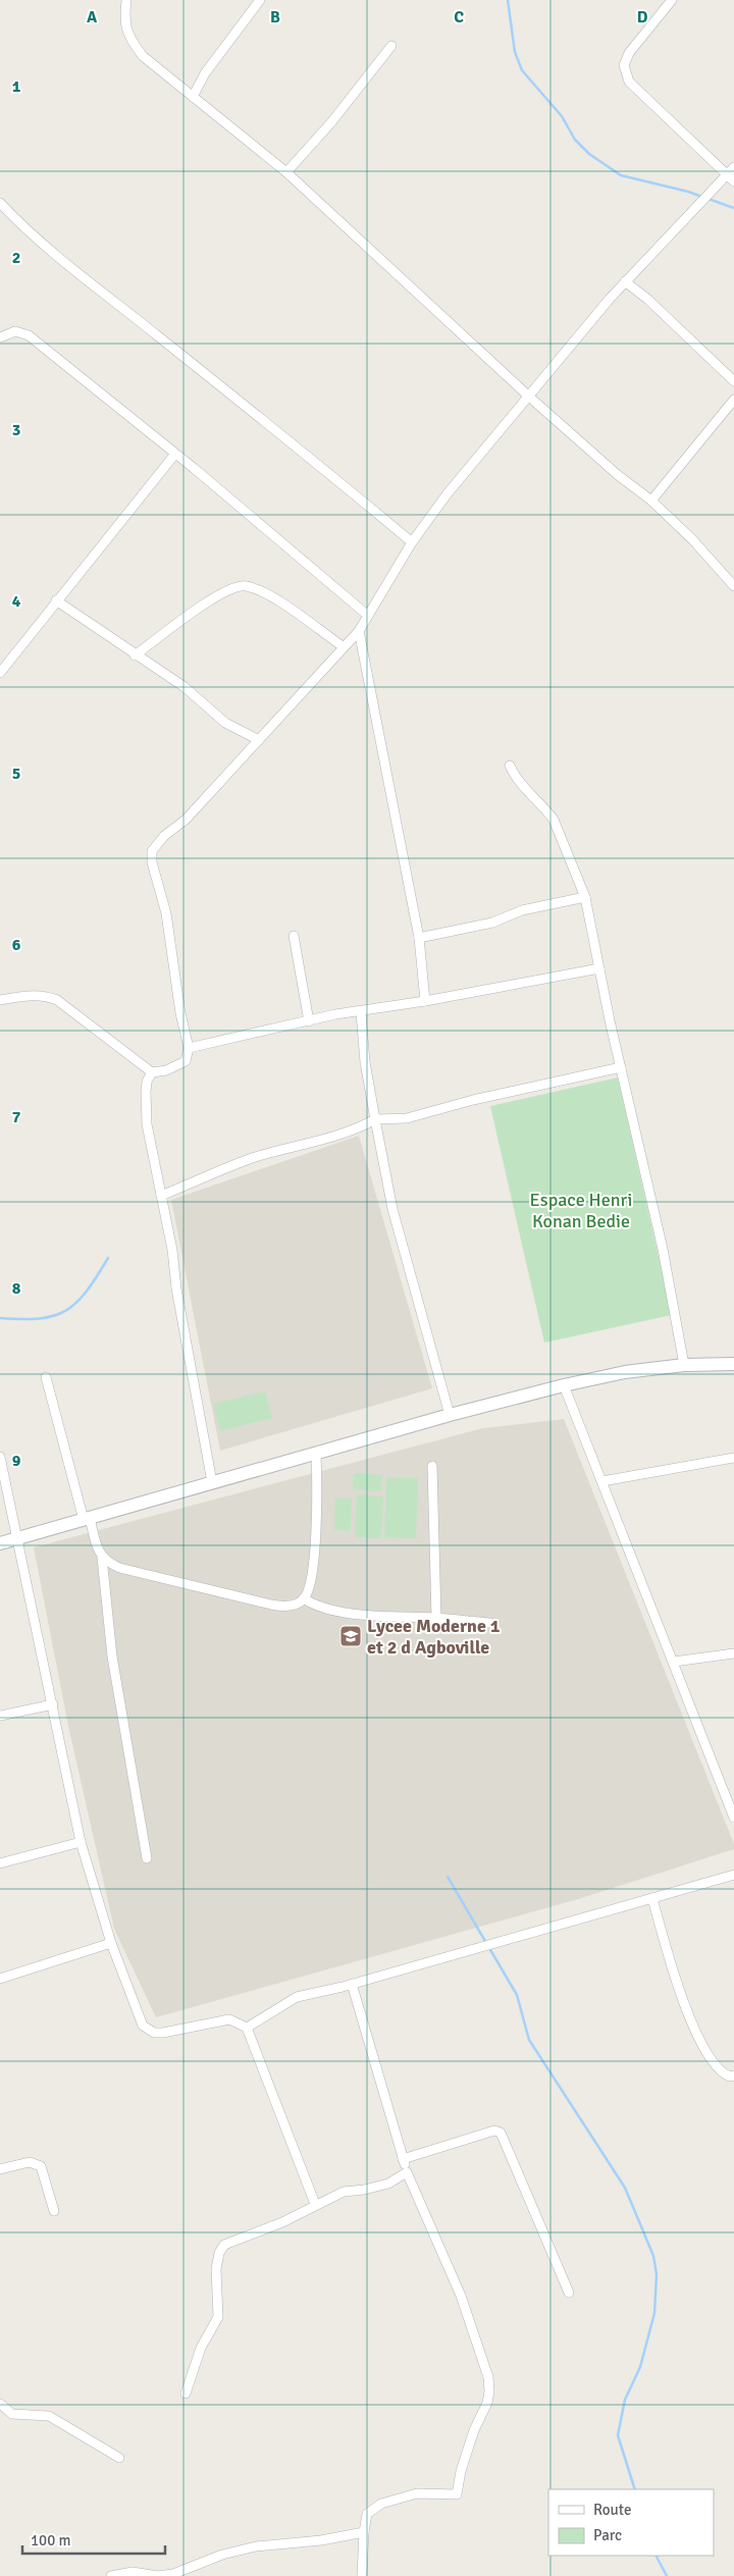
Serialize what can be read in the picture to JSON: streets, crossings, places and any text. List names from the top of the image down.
{
  "parks": ["Espace Henri Konan Bedie"],
  "places": {
    "school or university": ["Lycee Moderne 1 et 2 d Agboville"]
  },
  "legend": ["Route", "Parc"],
  "scale_bar": "100 m",
  "grid": {
    "columns": [
      "A",
      "B",
      "C",
      "D"
    ],
    "rows": [
      "1",
      "2",
      "3",
      "4",
      "5",
      "6",
      "7",
      "8",
      "9"
    ]
  }
}
